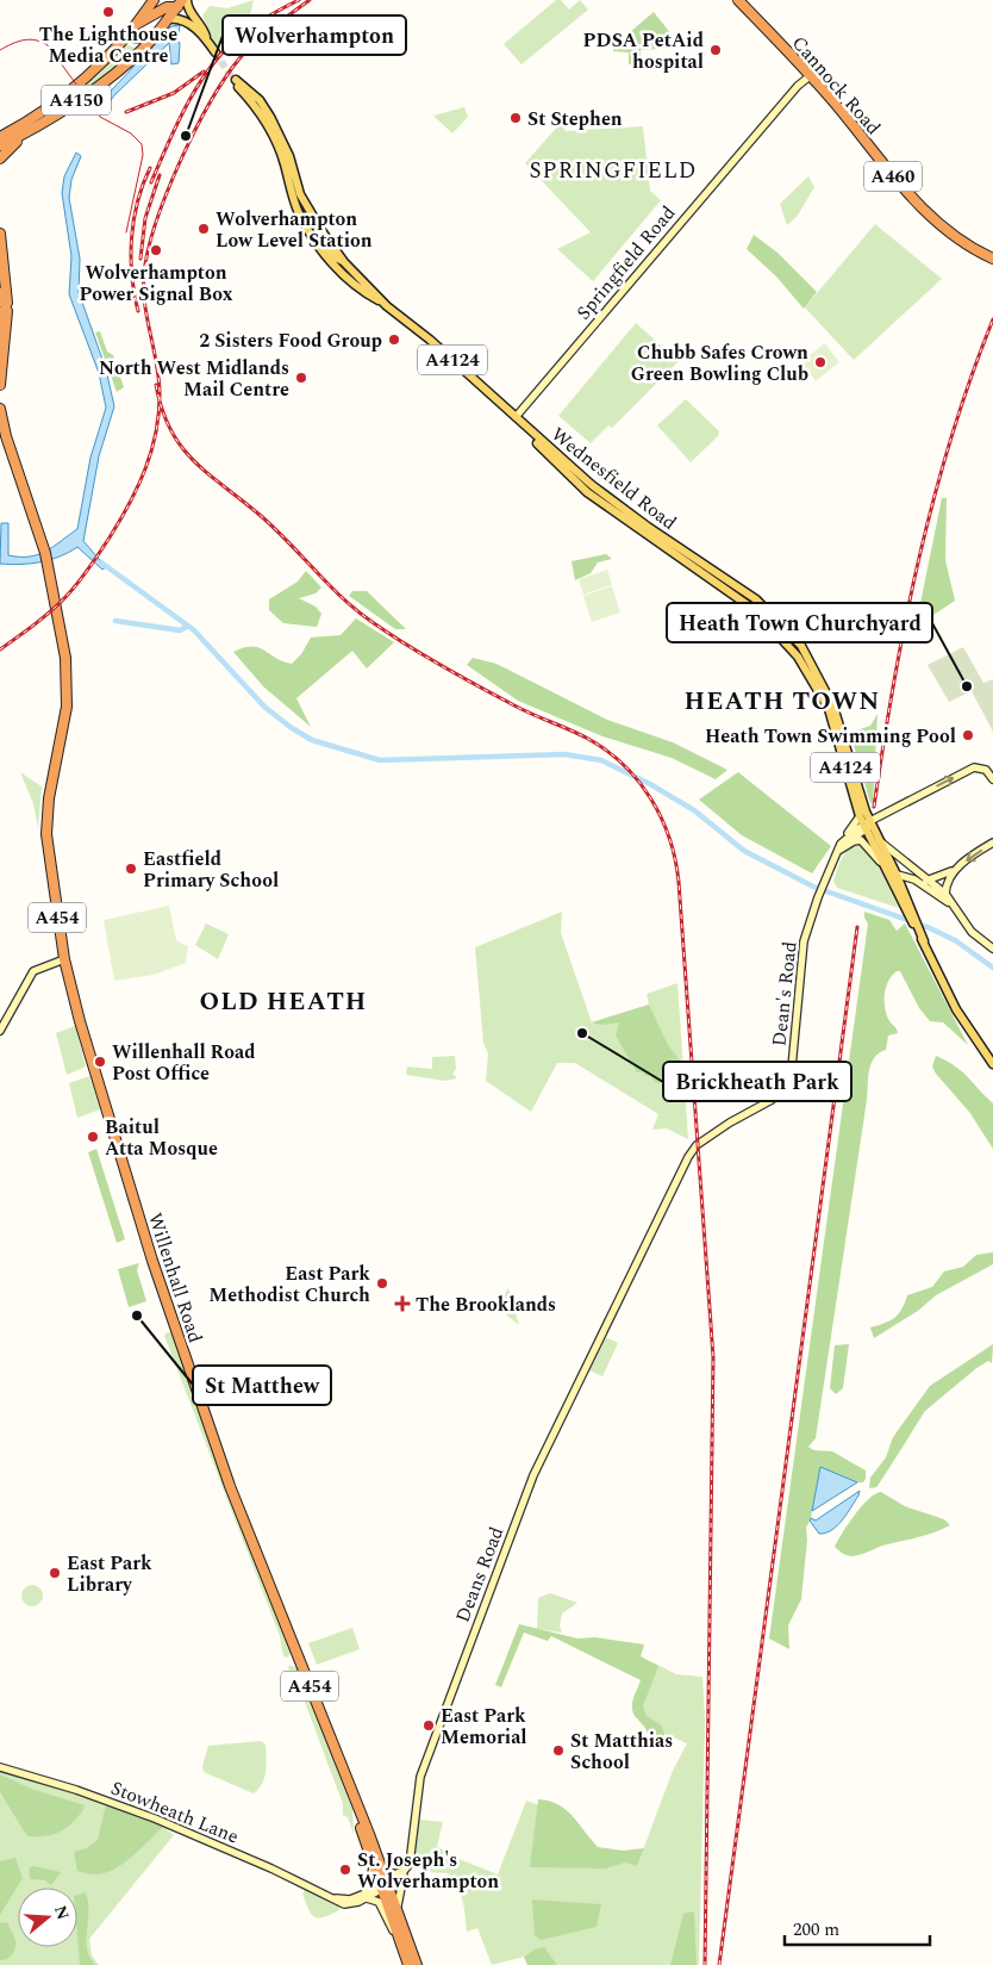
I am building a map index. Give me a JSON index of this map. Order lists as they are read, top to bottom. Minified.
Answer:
{"streets":{"highway":["Cannock Road","A4150","A460","A454","Willenhall Road"],"main road":["A4124","Wednesfield Road"],"street":["Springfield Road","Dean's Road","Deans Road","Stowheath Lane"]},"crossings":[["Cannock Road","Springfield Road"],["Springfield Road","Wednesfield Road"],["A4124","Wednesfield Road"],["Dean's Road","Deans Road"],["Willenhall Road","Deans Road"],["Willenhall Road","Stowheath Lane"]],"districts":["SPRINGFIELD","HEATH TOWN","OLD HEATH"],"places":{"other":["The Lighthouse Media Centre","PDSA PetAid hospital","St Stephen","Wolverhampton","Wolverhampton Low Level Station","Wolverhampton Power Signal Box","2 Sisters Food Group","Chubb Safes Crown Green Bowling Club","North West Midlands Mail Centre","Heath Town Churchyard","Heath Town Swimming Pool","Eastfield Primary School","Brickheath Park","Willenhall Road Post Office","Baitul Atta Mosque","East Park Methodist Church","St Matthew","East Park Library","East Park Memorial","St Matthias School","St. Joseph's Wolverhampton"],"health":["The Brooklands"]},"scale_bar":"200 m","north":"right"}
